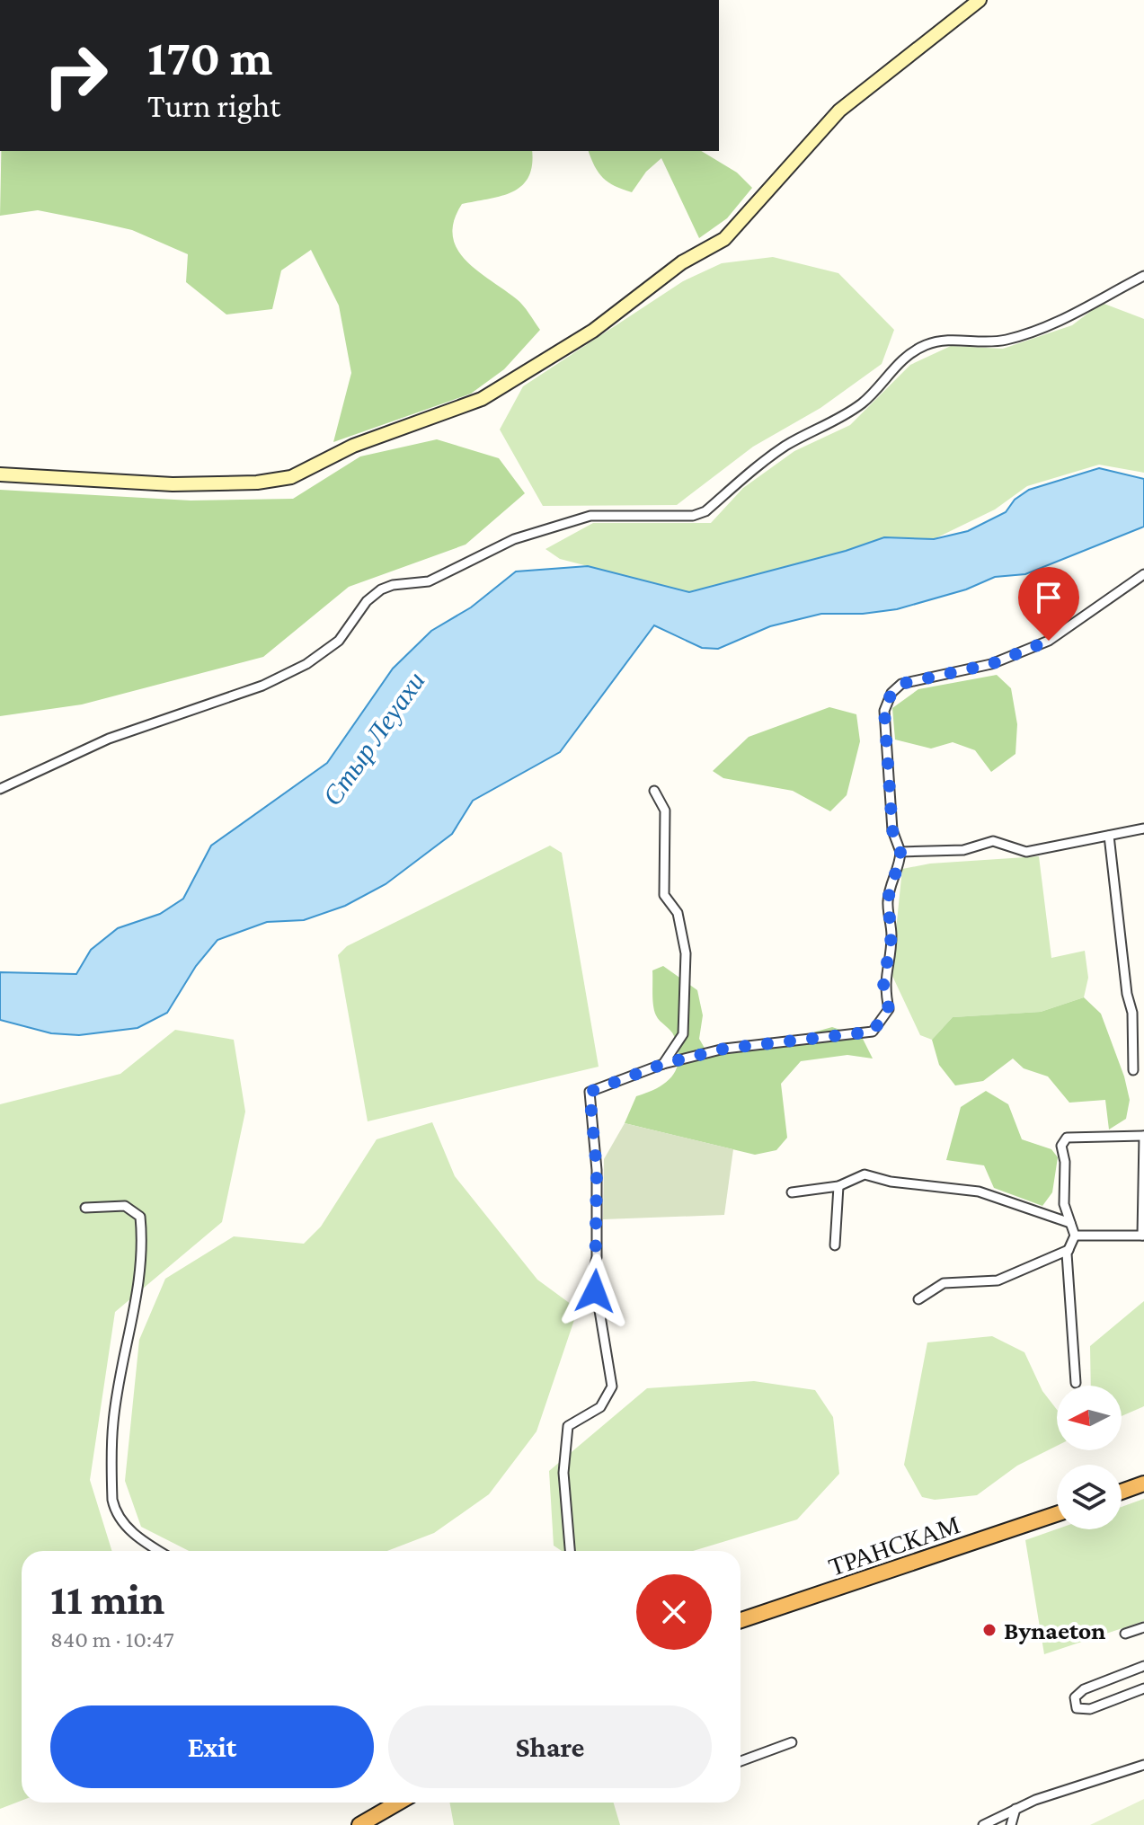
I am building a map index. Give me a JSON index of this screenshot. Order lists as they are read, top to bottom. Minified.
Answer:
{"streets":{"highway":["ТРАНСКАМ"]},"water":["Стыр Леуахи"],"places":["Bynaeton"],"north":"left","page":{"turn":["170 m","Turn right"],"heading":["11 min","840 m · 10:47"],"buttons":["Exit","Share"]}}
